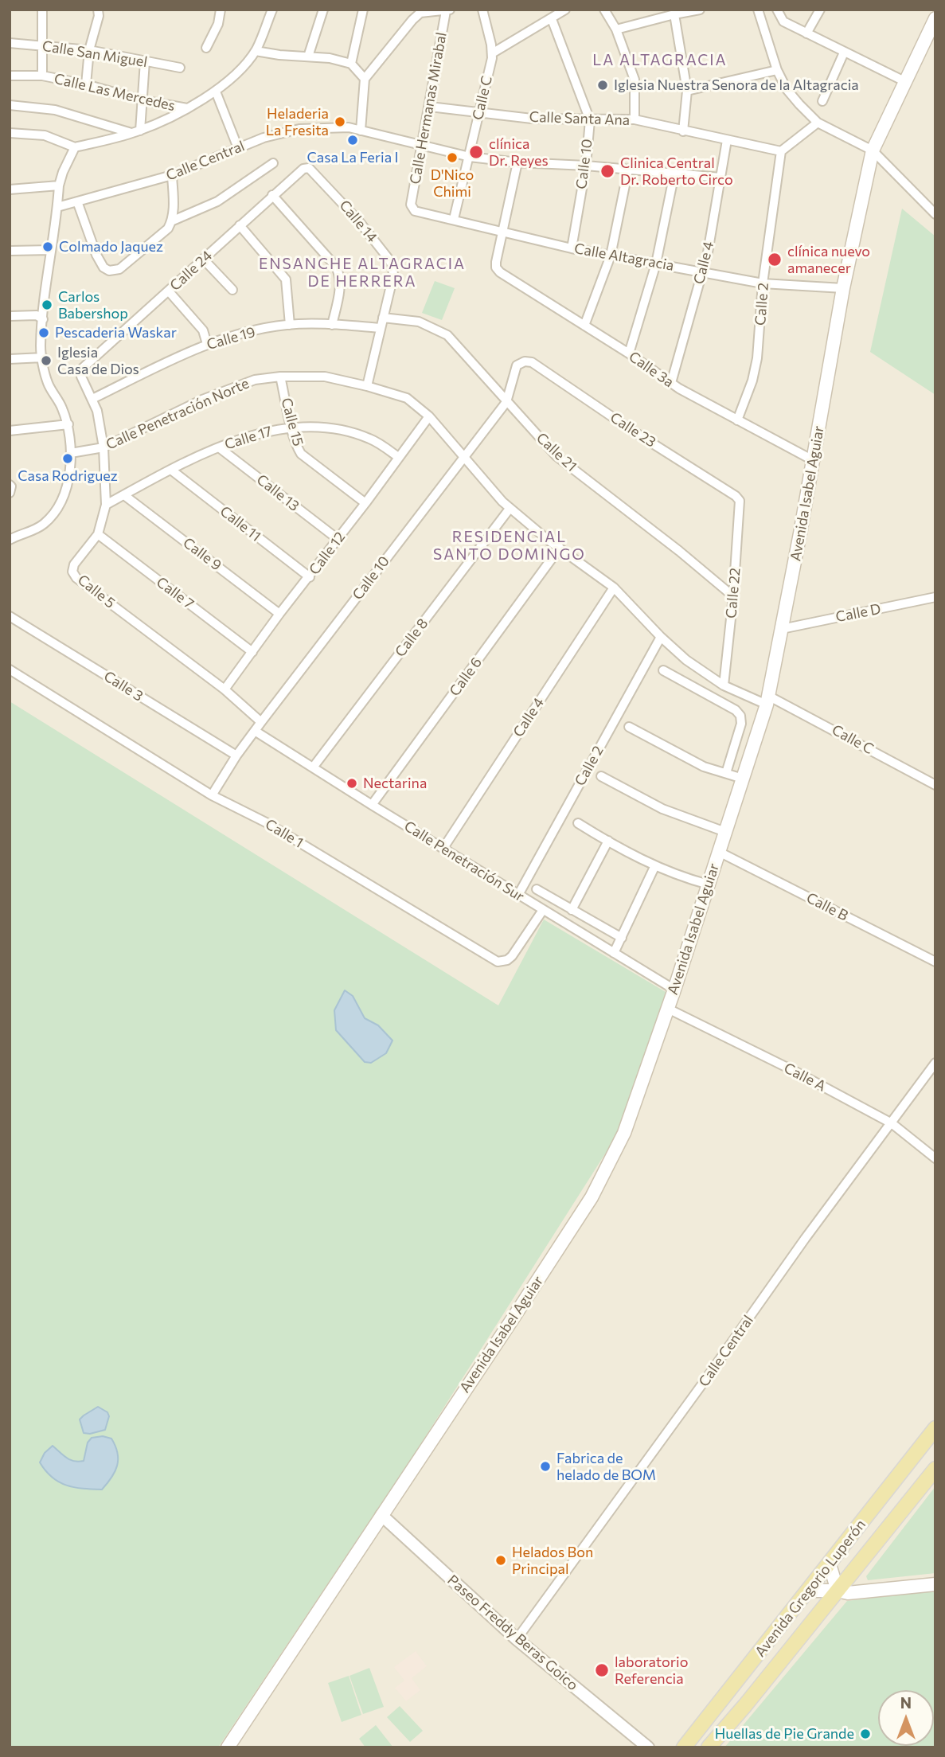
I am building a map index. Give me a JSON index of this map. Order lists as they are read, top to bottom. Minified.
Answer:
{"streets":{"main road":["Avenida Isabel Aguiar","Avenida Gregorio Luperón"],"street":["Calle San Miguel","Calle Las Mercedes","Calle C","Calle Hermanas Mirabal","Calle Santa Ana","Calle Central","Calle 10","Calle 14","Calle Altagracia","Calle 4","Calle 24","Calle 2","Calle 19","Calle 3a","Calle Penetración Norte","Calle 15","Calle 23","Calle 17","Calle 21","Calle 13","Calle 11","Calle 12","Calle 9","Calle 5","Calle 7","Calle 22","Calle D","Calle 8","Calle 6","Calle 3","Calle 1","Calle Penetración Sur","Calle B","Calle A","Paseo Freddy Beras Goico"]},"crossings":[["Calle C","Calle Santa Ana"],["Calle C","Calle Central"],["Calle C","Calle Altagracia"],["Calle C","Calle Penetración Norte"],["Calle C","Avenida Isabel Aguiar"],["Calle Hermanas Mirabal","Calle Santa Ana"],["Calle Hermanas Mirabal","Calle Central"],["Calle Hermanas Mirabal","Calle Altagracia"],["Calle Santa Ana","Calle 10"],["Calle Santa Ana","Calle 4"],["Calle Santa Ana","Calle 2"],["Calle Central","Calle 10"],["Calle Central","Calle 4"],["Calle Central","Calle A"],["Calle Central","Paseo Freddy Beras Goico"],["Calle 10","Calle Altagracia"],["Calle 10","Calle Penetración Norte"],["Calle 10","Calle 23"],["Calle 10","Calle 21"],["Calle 10","Calle 5"],["Calle 10","Calle 3"],["Calle 10","Calle 1"],["Calle 10","Calle Penetración Sur"],["Calle 14","Calle 24"],["Calle 14","Calle 19"],["Calle 14","Calle Penetración Norte"],["Calle 14","Calle 21"],["Calle Altagracia","Calle 4"],["Calle Altagracia","Calle 2"],["Calle Altagracia","Calle 3a"],["Calle Altagracia","Avenida Isabel Aguiar"],["Calle 4","Calle 3a"],["Calle 4","Calle Penetración Norte"],["Calle 4","Calle Penetración Sur"],["Calle 24","Calle 5"],["Calle 2","Calle 3a"],["Calle 2","Calle Penetración Norte"],["Calle 2","Calle Penetración Sur"],["Calle 19","Calle 5"],["Calle 3a","Avenida Isabel Aguiar"],["Calle Penetración Norte","Calle 15"],["Calle Penetración Norte","Avenida Isabel Aguiar"],["Calle Penetración Norte","Calle 12"],["Calle Penetración Norte","Calle 5"],["Calle Penetración Norte","Calle 22"],["Calle Penetración Norte","Calle 8"],["Calle Penetración Norte","Calle 6"],["Calle 15","Calle 17"],["Calle 15","Calle 12"],["Calle 23","Calle 22"],["Calle 17","Calle 13"],["Calle 17","Calle 11"],["Calle 17","Calle 12"],["Calle 17","Calle 9"],["Calle 17","Calle 5"],["Calle 21","Calle 22"],["Calle 13","Calle 12"],["Avenida Isabel Aguiar","Calle D"],["Avenida Isabel Aguiar","Calle Penetración Sur"],["Avenida Isabel Aguiar","Calle B"],["Avenida Isabel Aguiar","Calle A"],["Avenida Isabel Aguiar","Paseo Freddy Beras Goico"],["Calle 11","Calle 12"],["Calle 12","Calle 9"],["Calle 12","Calle 5"],["Calle 12","Calle 7"],["Calle 5","Calle 7"],["Calle 8","Calle Penetración Sur"],["Calle 6","Calle Penetración Sur"],["Calle 1","Calle Penetración Sur"]],"districts":["LA ALTAGRACIA","ENSANCHE ALTAGRACIA DE HERRERA","RESIDENCIAL SANTO DOMINGO"],"places":["Iglesia Nuestra Senora de la Altagracia","Heladeria La Fresita","Casa La Feria I","clínica Dr. Reyes","D'Nico Chimi","Clinica Central Dr. Roberto Circo","Colmado Jaquez","clínica nuevo amanecer","Carlos Babershop","Pescaderia Waskar","Iglesia Casa de Dios","Casa Rodriguez","Nectarina","Fabrica de helado de BOM","Helados Bon Principal","laboratorio Referencia","Huellas de Pie Grande"],"north":"top"}
